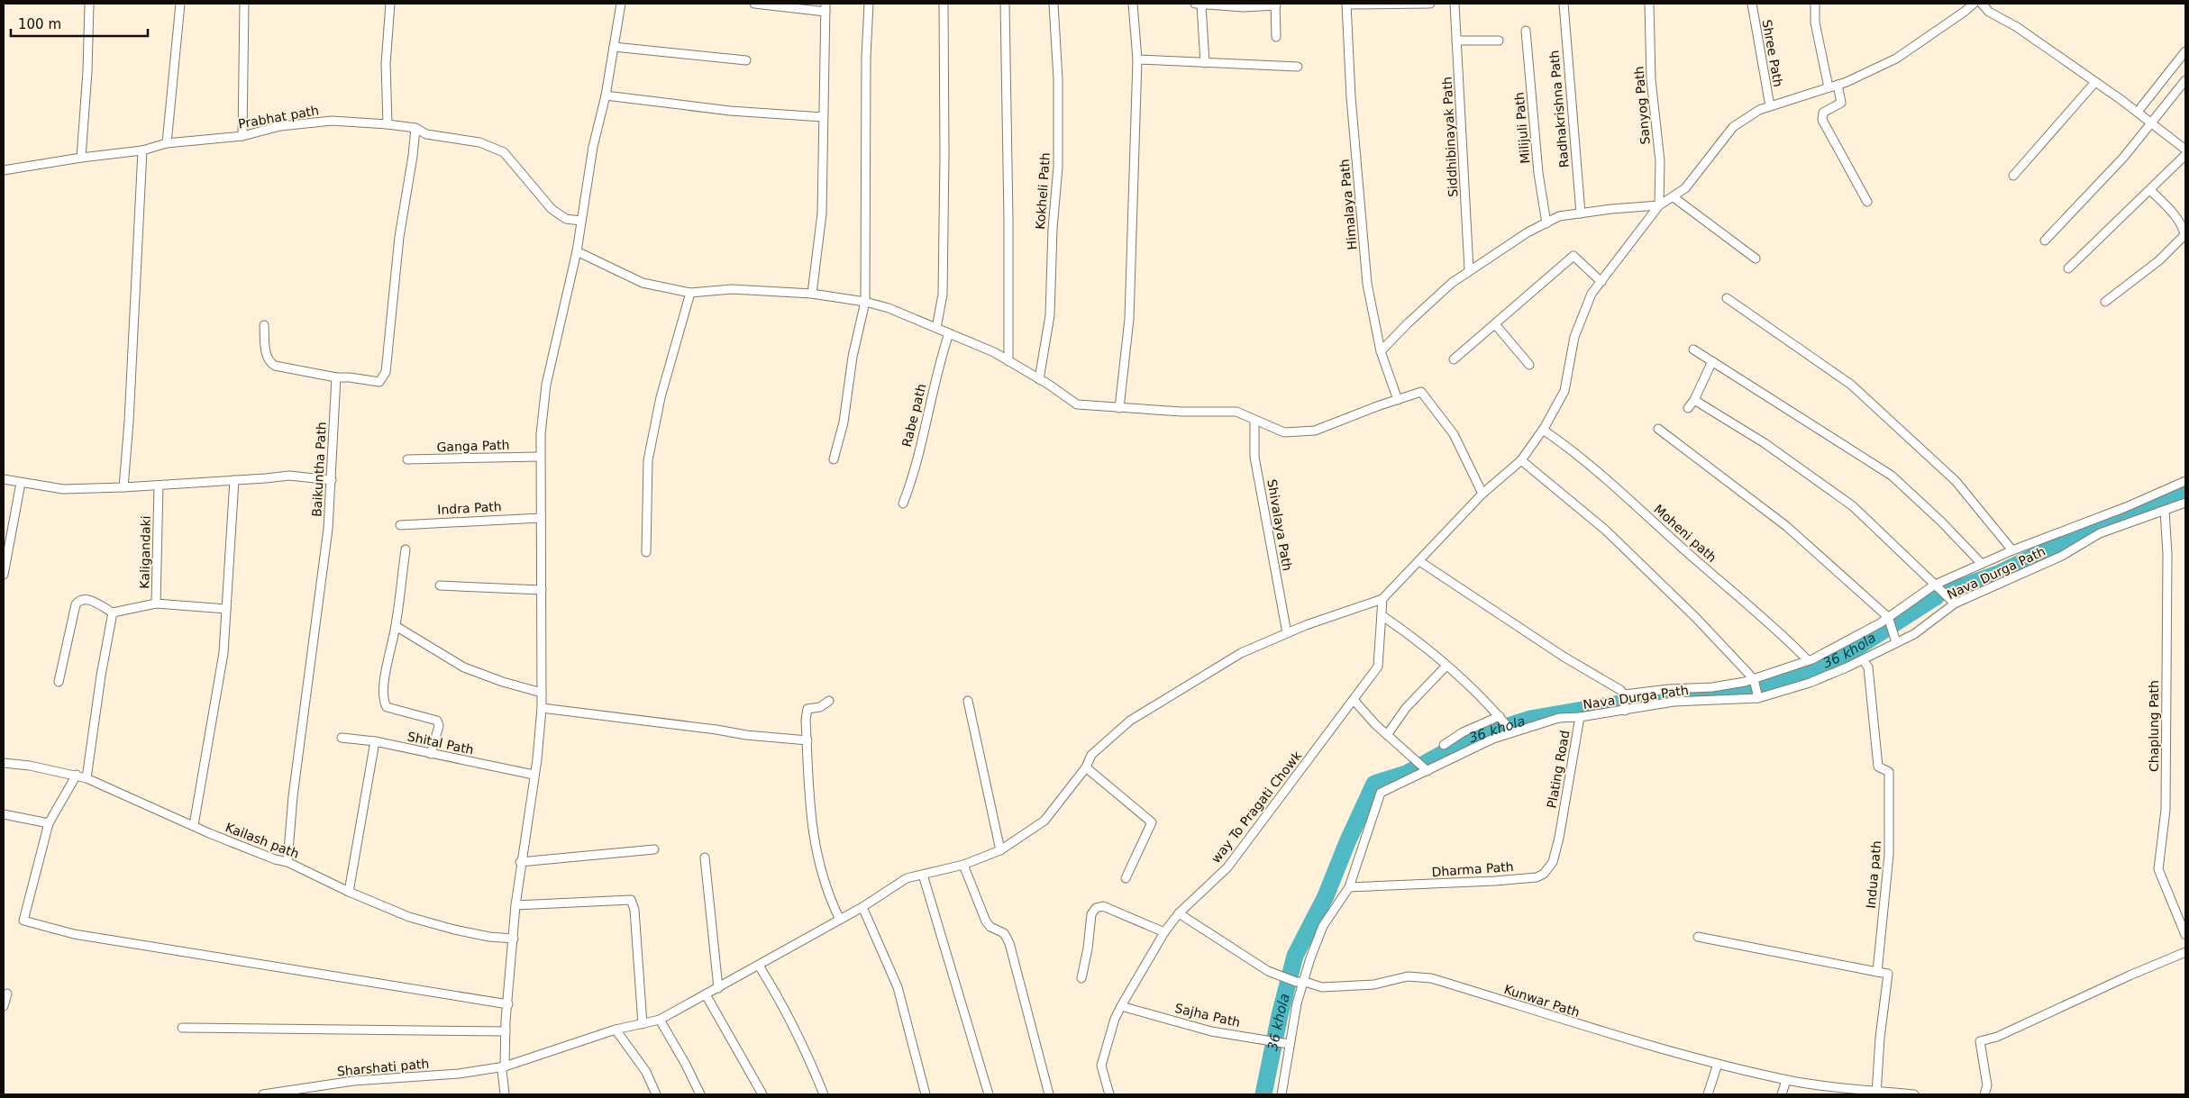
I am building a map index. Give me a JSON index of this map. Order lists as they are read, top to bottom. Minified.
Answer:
{"streets":{"street":["Shree Path","Sanyog Path","Radhakrishna Path","Prabhat path","Milijuli Path","Siddhibinayak Path","Kokheli Path","Himalaya Path","Rabe path","Ganga Path","Baikuntha Path","Indra Path","Shivalaya Path","Moheni path","Kaligandaki","Nava Durga Path","Chaplung Path","Shital Path","Plating Road","way To Pragati Chowk","Kailash path","Dharma Path","Indua path","Kunwar Path","Sajha Path","Sharshati path"]},"crossings":[["Baikuntha Path","Kailash path"],["Shivalaya Path","Sharshati path"],["Nava Durga Path","Chaplung Path"],["Nava Durga Path","Plating Road"],["Nava Durga Path","Dharma Path"],["Nava Durga Path","Indua path"],["Nava Durga Path","Kunwar Path"],["Nava Durga Path","Sajha Path"],["Plating Road","Dharma Path"],["way To Pragati Chowk","Kunwar Path"],["way To Pragati Chowk","Sajha Path"],["way To Pragati Chowk","Sharshati path"]],"water":["36 khola"],"scale_bar":"100 m"}
